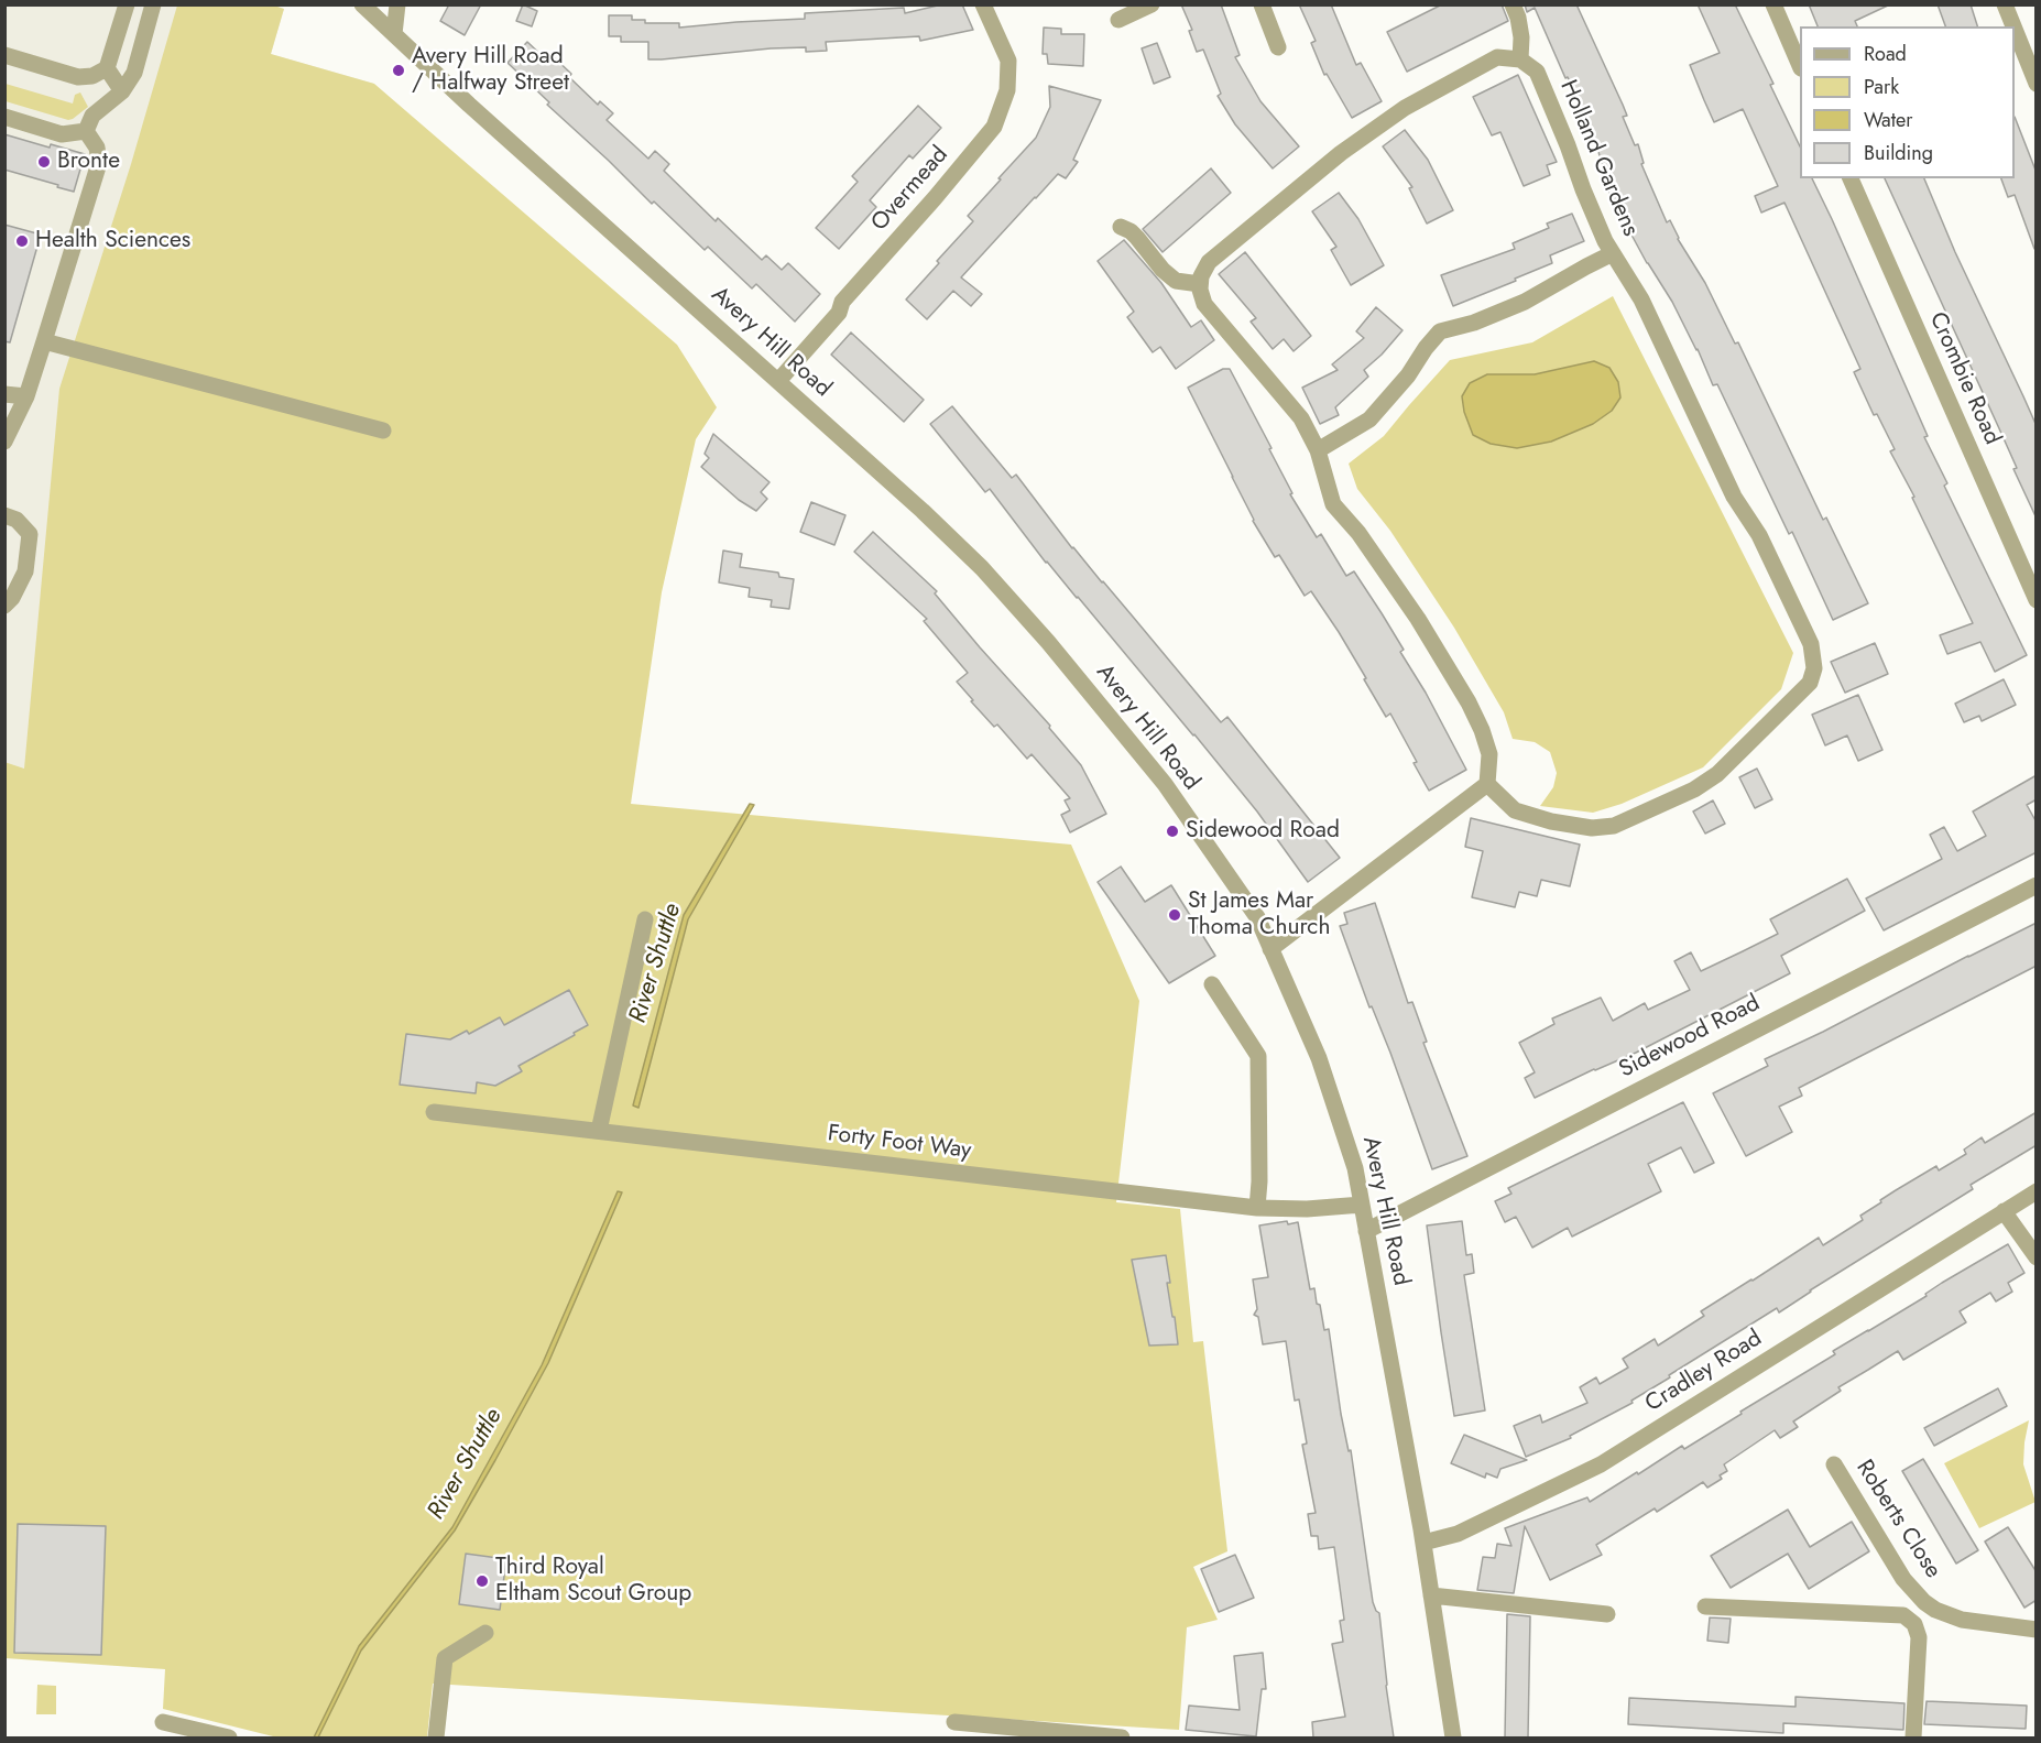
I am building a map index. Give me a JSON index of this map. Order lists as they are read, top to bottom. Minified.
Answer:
{"streets":{"street":["Holland Gardens","Overmead","Avery Hill Road","Crombie Road","Sidewood Road","Forty Foot Way","Cradley Road","Roberts Close"]},"crossings":[["Overmead","Avery Hill Road"],["Avery Hill Road","Sidewood Road"],["Avery Hill Road","Forty Foot Way"],["Avery Hill Road","Cradley Road"]],"water":["River Shuttle"],"places":["Avery Hill Road / Halfway Street","Bronte","Health Sciences","Sidewood Road","St James Mar Thoma Church","Third Royal Eltham Scout Group"],"legend":["Road","Park","Water","Building"]}
